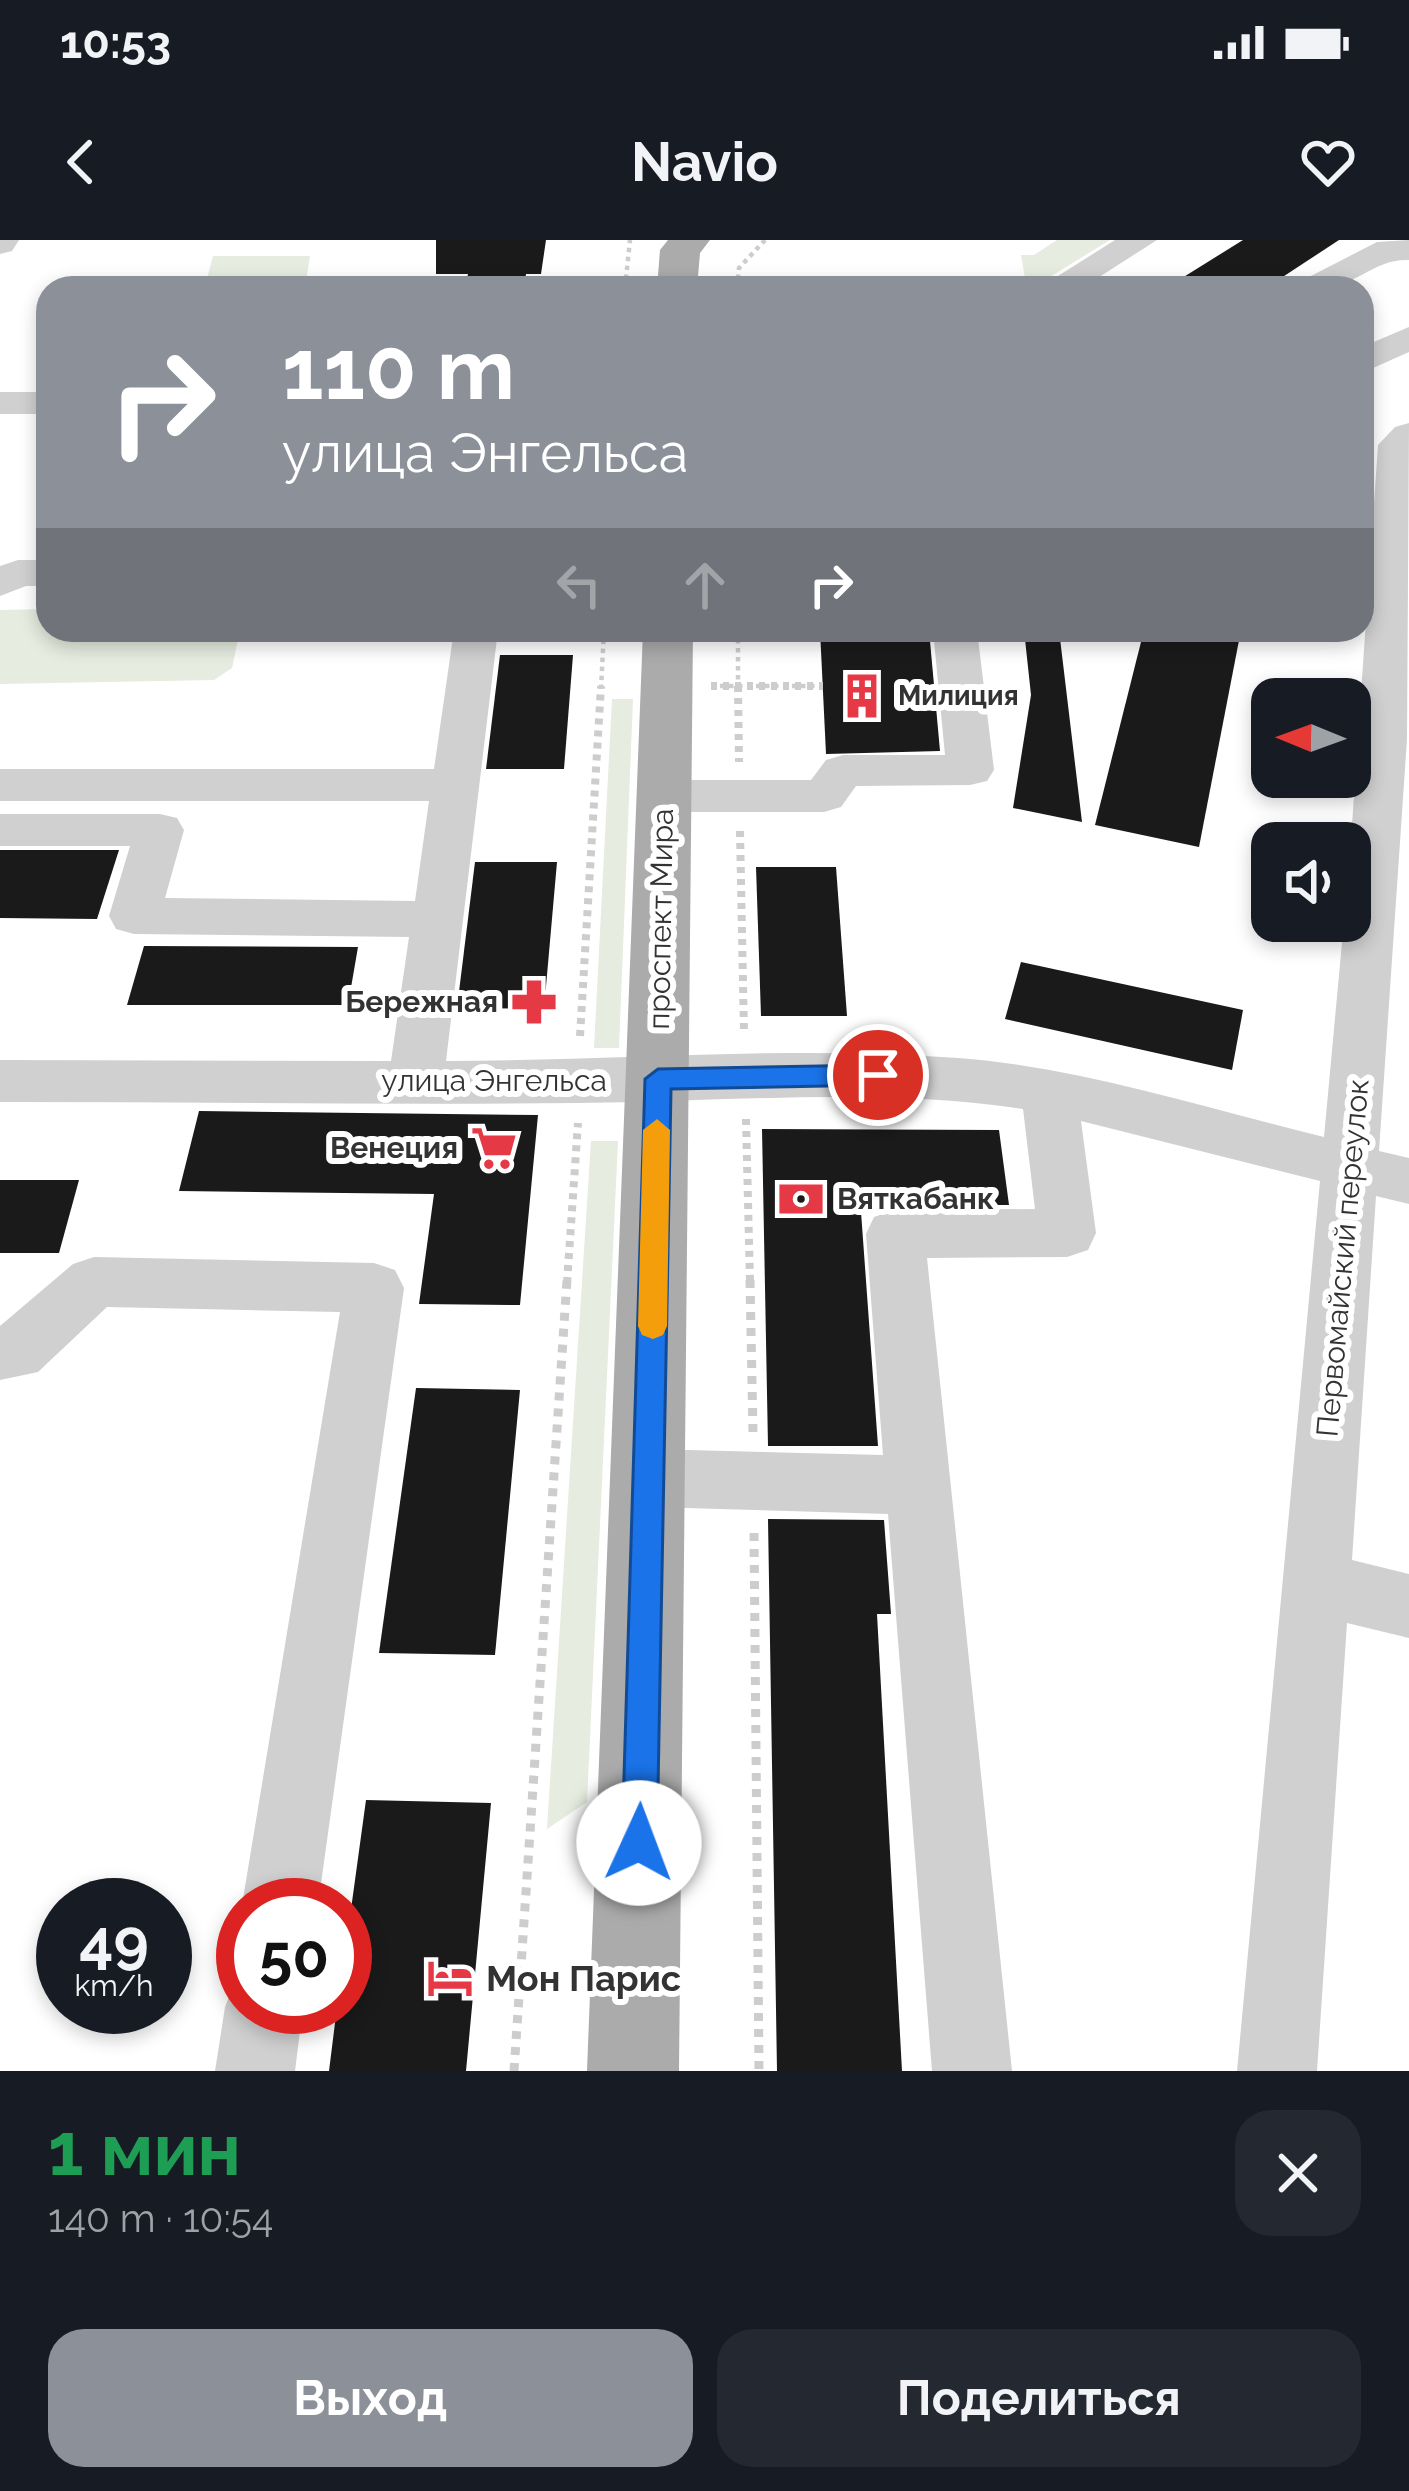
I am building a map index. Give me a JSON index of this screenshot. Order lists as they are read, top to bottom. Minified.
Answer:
{"streets":{"main road":["проспект Мира"],"street":["улица Энгельса","Первомайский переулок"]},"crossings":[["проспект Мира","улица Энгельса"],["улица Энгельса","Первомайский переулок"]],"places":{"building":["Милиция"],"pharmacy":["Бережная"],"supermarket":["Венеция"],"bank":["Вяткабанк"],"hotel":["Мон Парис"]},"north":"left","page":{"status":"10:53","header":"Navio","turn":["110 m","улица Энгельса"],"speed":"49 km/h","limit":"50","heading":["1 мин","140 m · 10:54"],"buttons":["Выход","Поделиться"]}}
